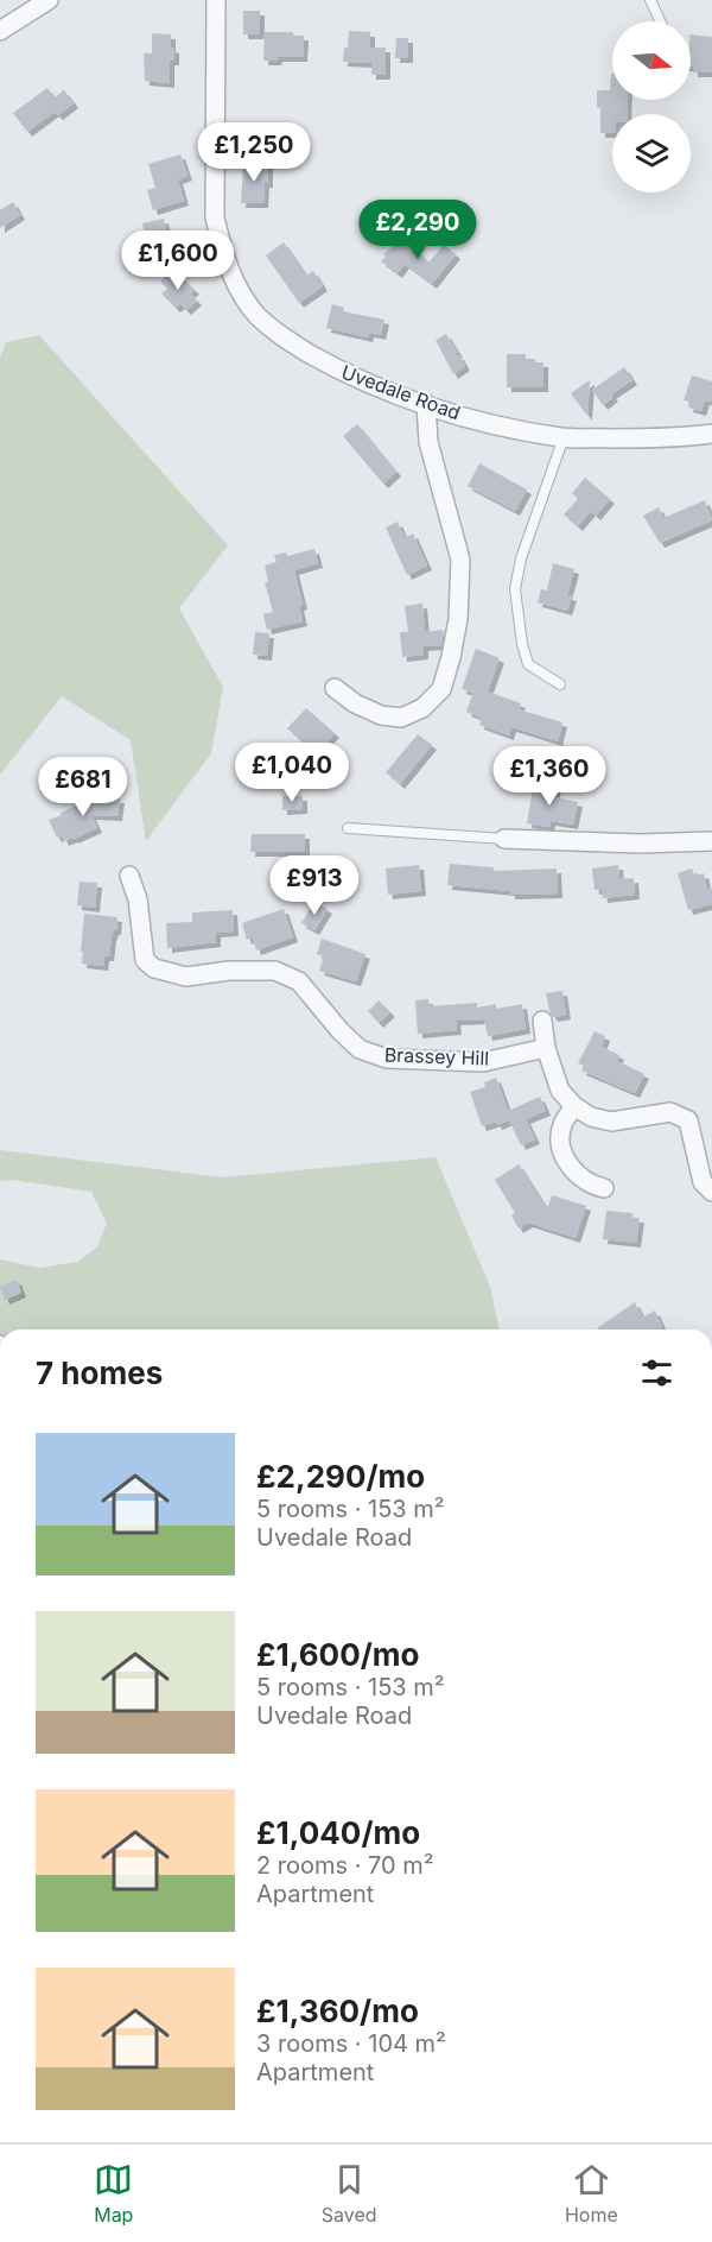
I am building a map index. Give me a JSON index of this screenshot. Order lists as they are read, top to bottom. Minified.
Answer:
{"streets":{"street":["Uvedale Road","Brassey Hill"]},"north":"right","page":{"price":["£1,250","£2,290","£1,600","£1,040","£1,360","£681","£913"],"heading":"7 homes","list":[{"name":"£2,290/mo","note":"5 rooms · 153 m² · Uvedale Road"},{"name":"£1,600/mo","note":"5 rooms · 153 m² · Uvedale Road"},{"name":"£1,040/mo","note":"2 rooms · 70 m² · Apartment"},{"name":"£1,360/mo","note":"3 rooms · 104 m² · Apartment"}],"tabs":["Map","Saved","Home"]}}
